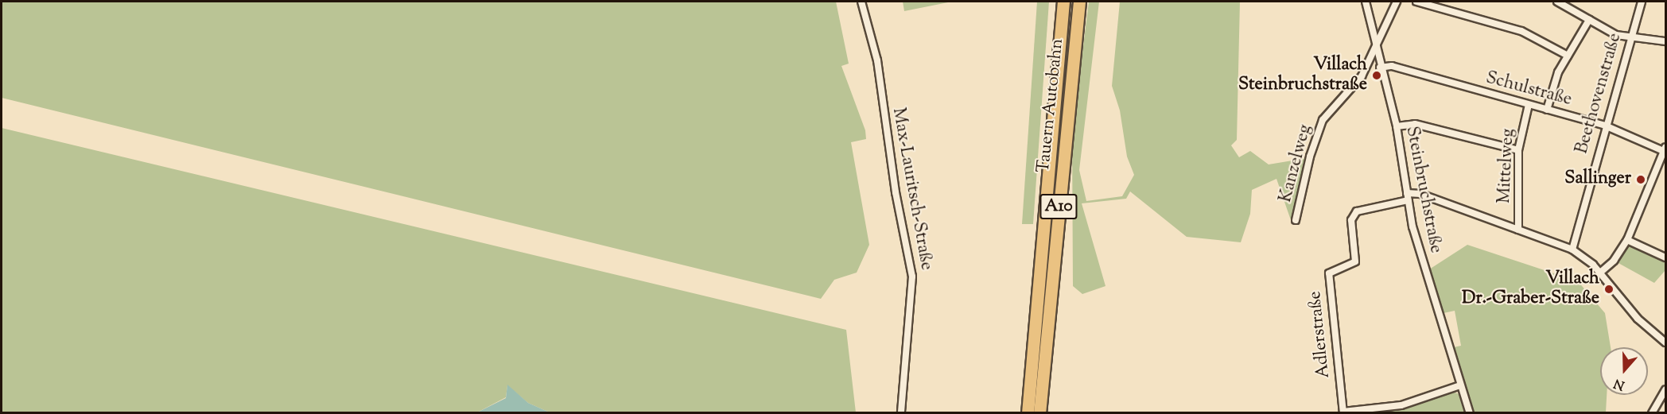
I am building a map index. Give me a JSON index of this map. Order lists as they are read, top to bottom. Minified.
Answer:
{"streets":{"highway":["Tauern Autobahn","A10"],"street":["Schulstraße","Beethovenstraße","Kanzelweg","Mittelweg","Max-Lauritsch-Straße","Steinbruchstraße","Adlerstraße"]},"crossings":[["Schulstraße","Beethovenstraße"],["Schulstraße","Mittelweg"],["Schulstraße","Steinbruchstraße"],["Kanzelweg","Steinbruchstraße"],["Steinbruchstraße","Adlerstraße"]],"places":["Villach Steinbruchstraße","Sallinger","Villach Dr.-Graber-Straße"],"north":"bottom"}
